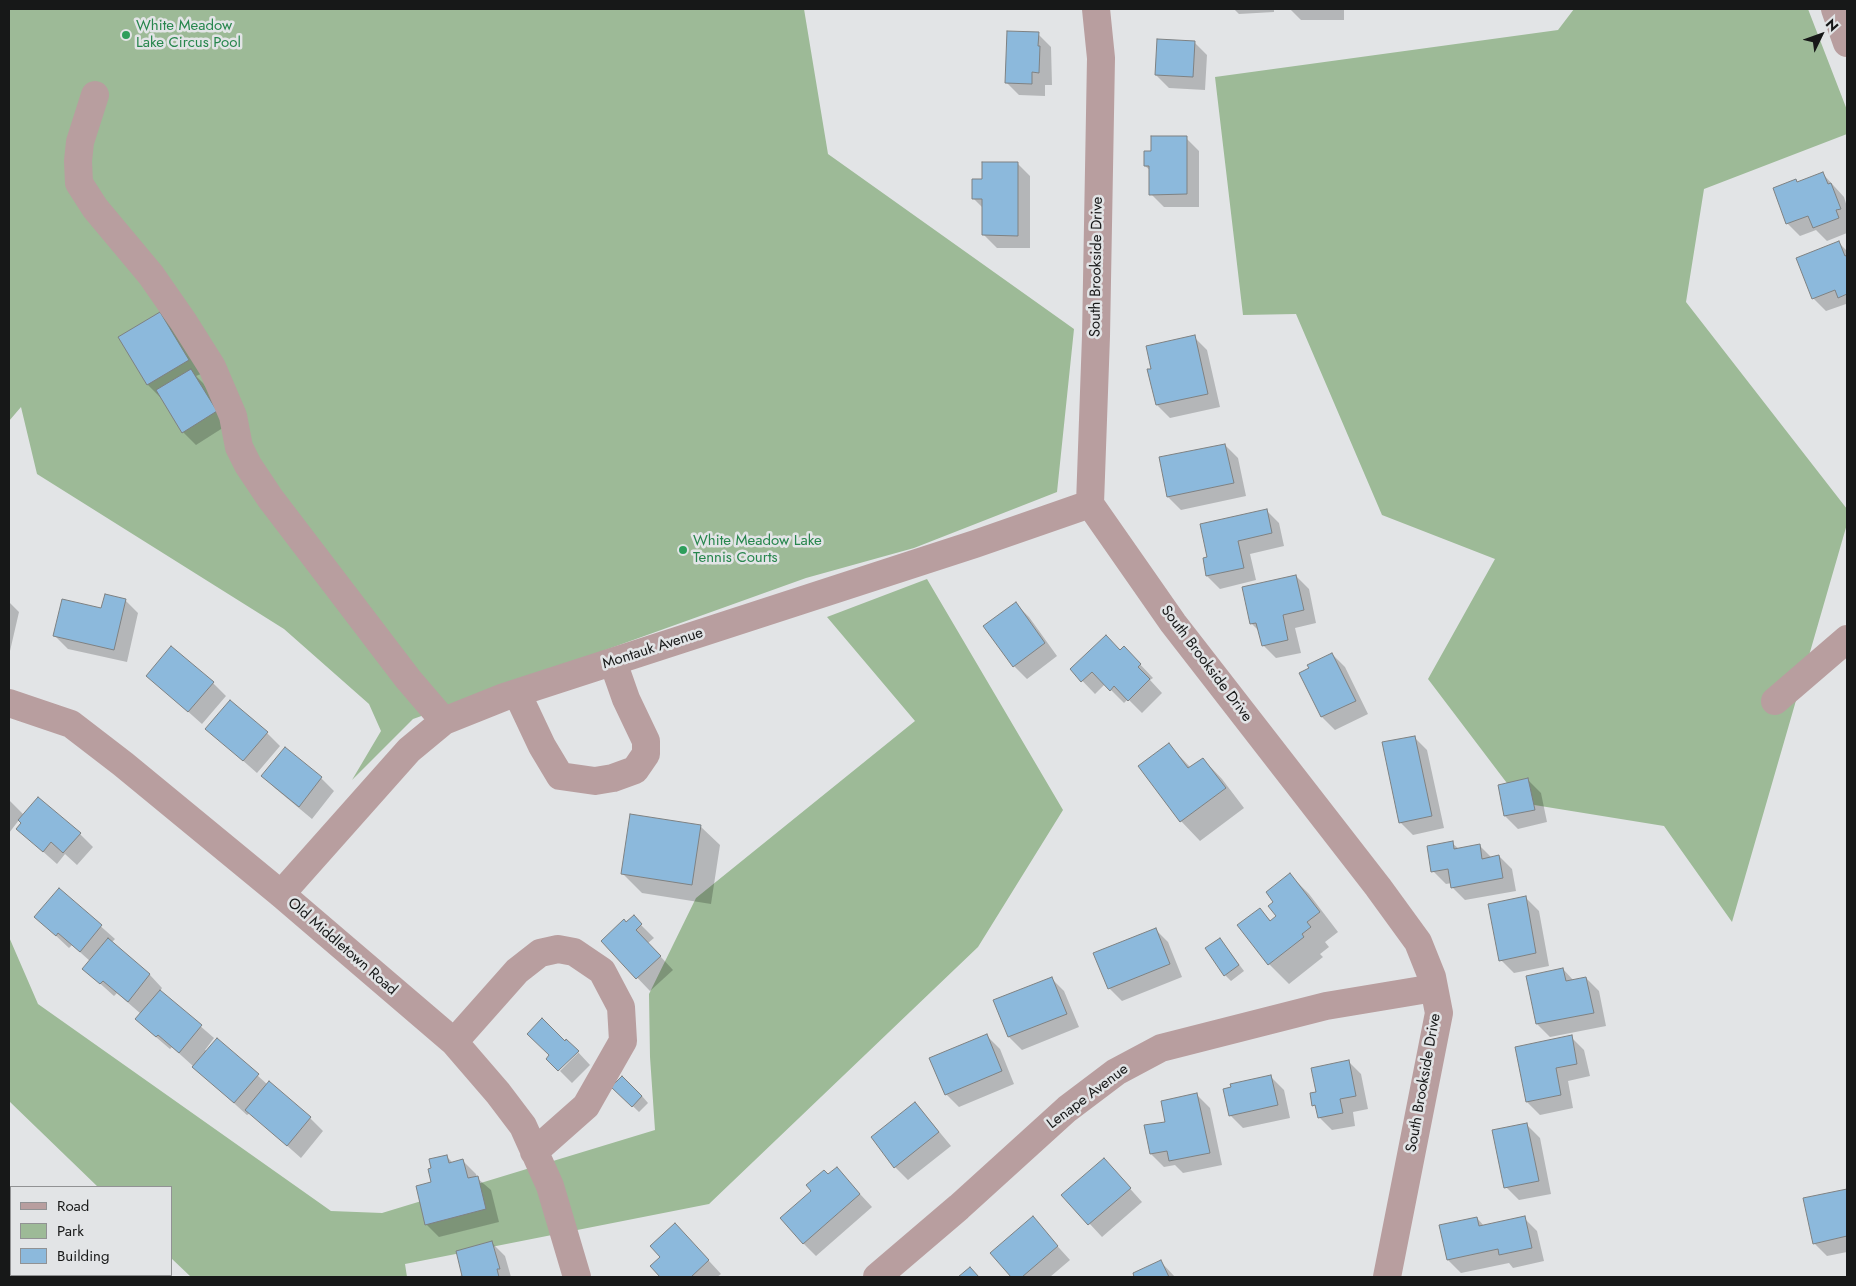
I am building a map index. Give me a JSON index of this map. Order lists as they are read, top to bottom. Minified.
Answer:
{"streets":{"street":["South Brookside Drive","Montauk Avenue","Old Middletown Road","Lenape Avenue"]},"crossings":[["South Brookside Drive","Montauk Avenue"],["South Brookside Drive","Lenape Avenue"],["Montauk Avenue","Old Middletown Road"]],"places":["White Meadow Lake Circus Pool","White Meadow Lake Tennis Courts"],"legend":["Road","Park","Building"],"north":"top right"}
